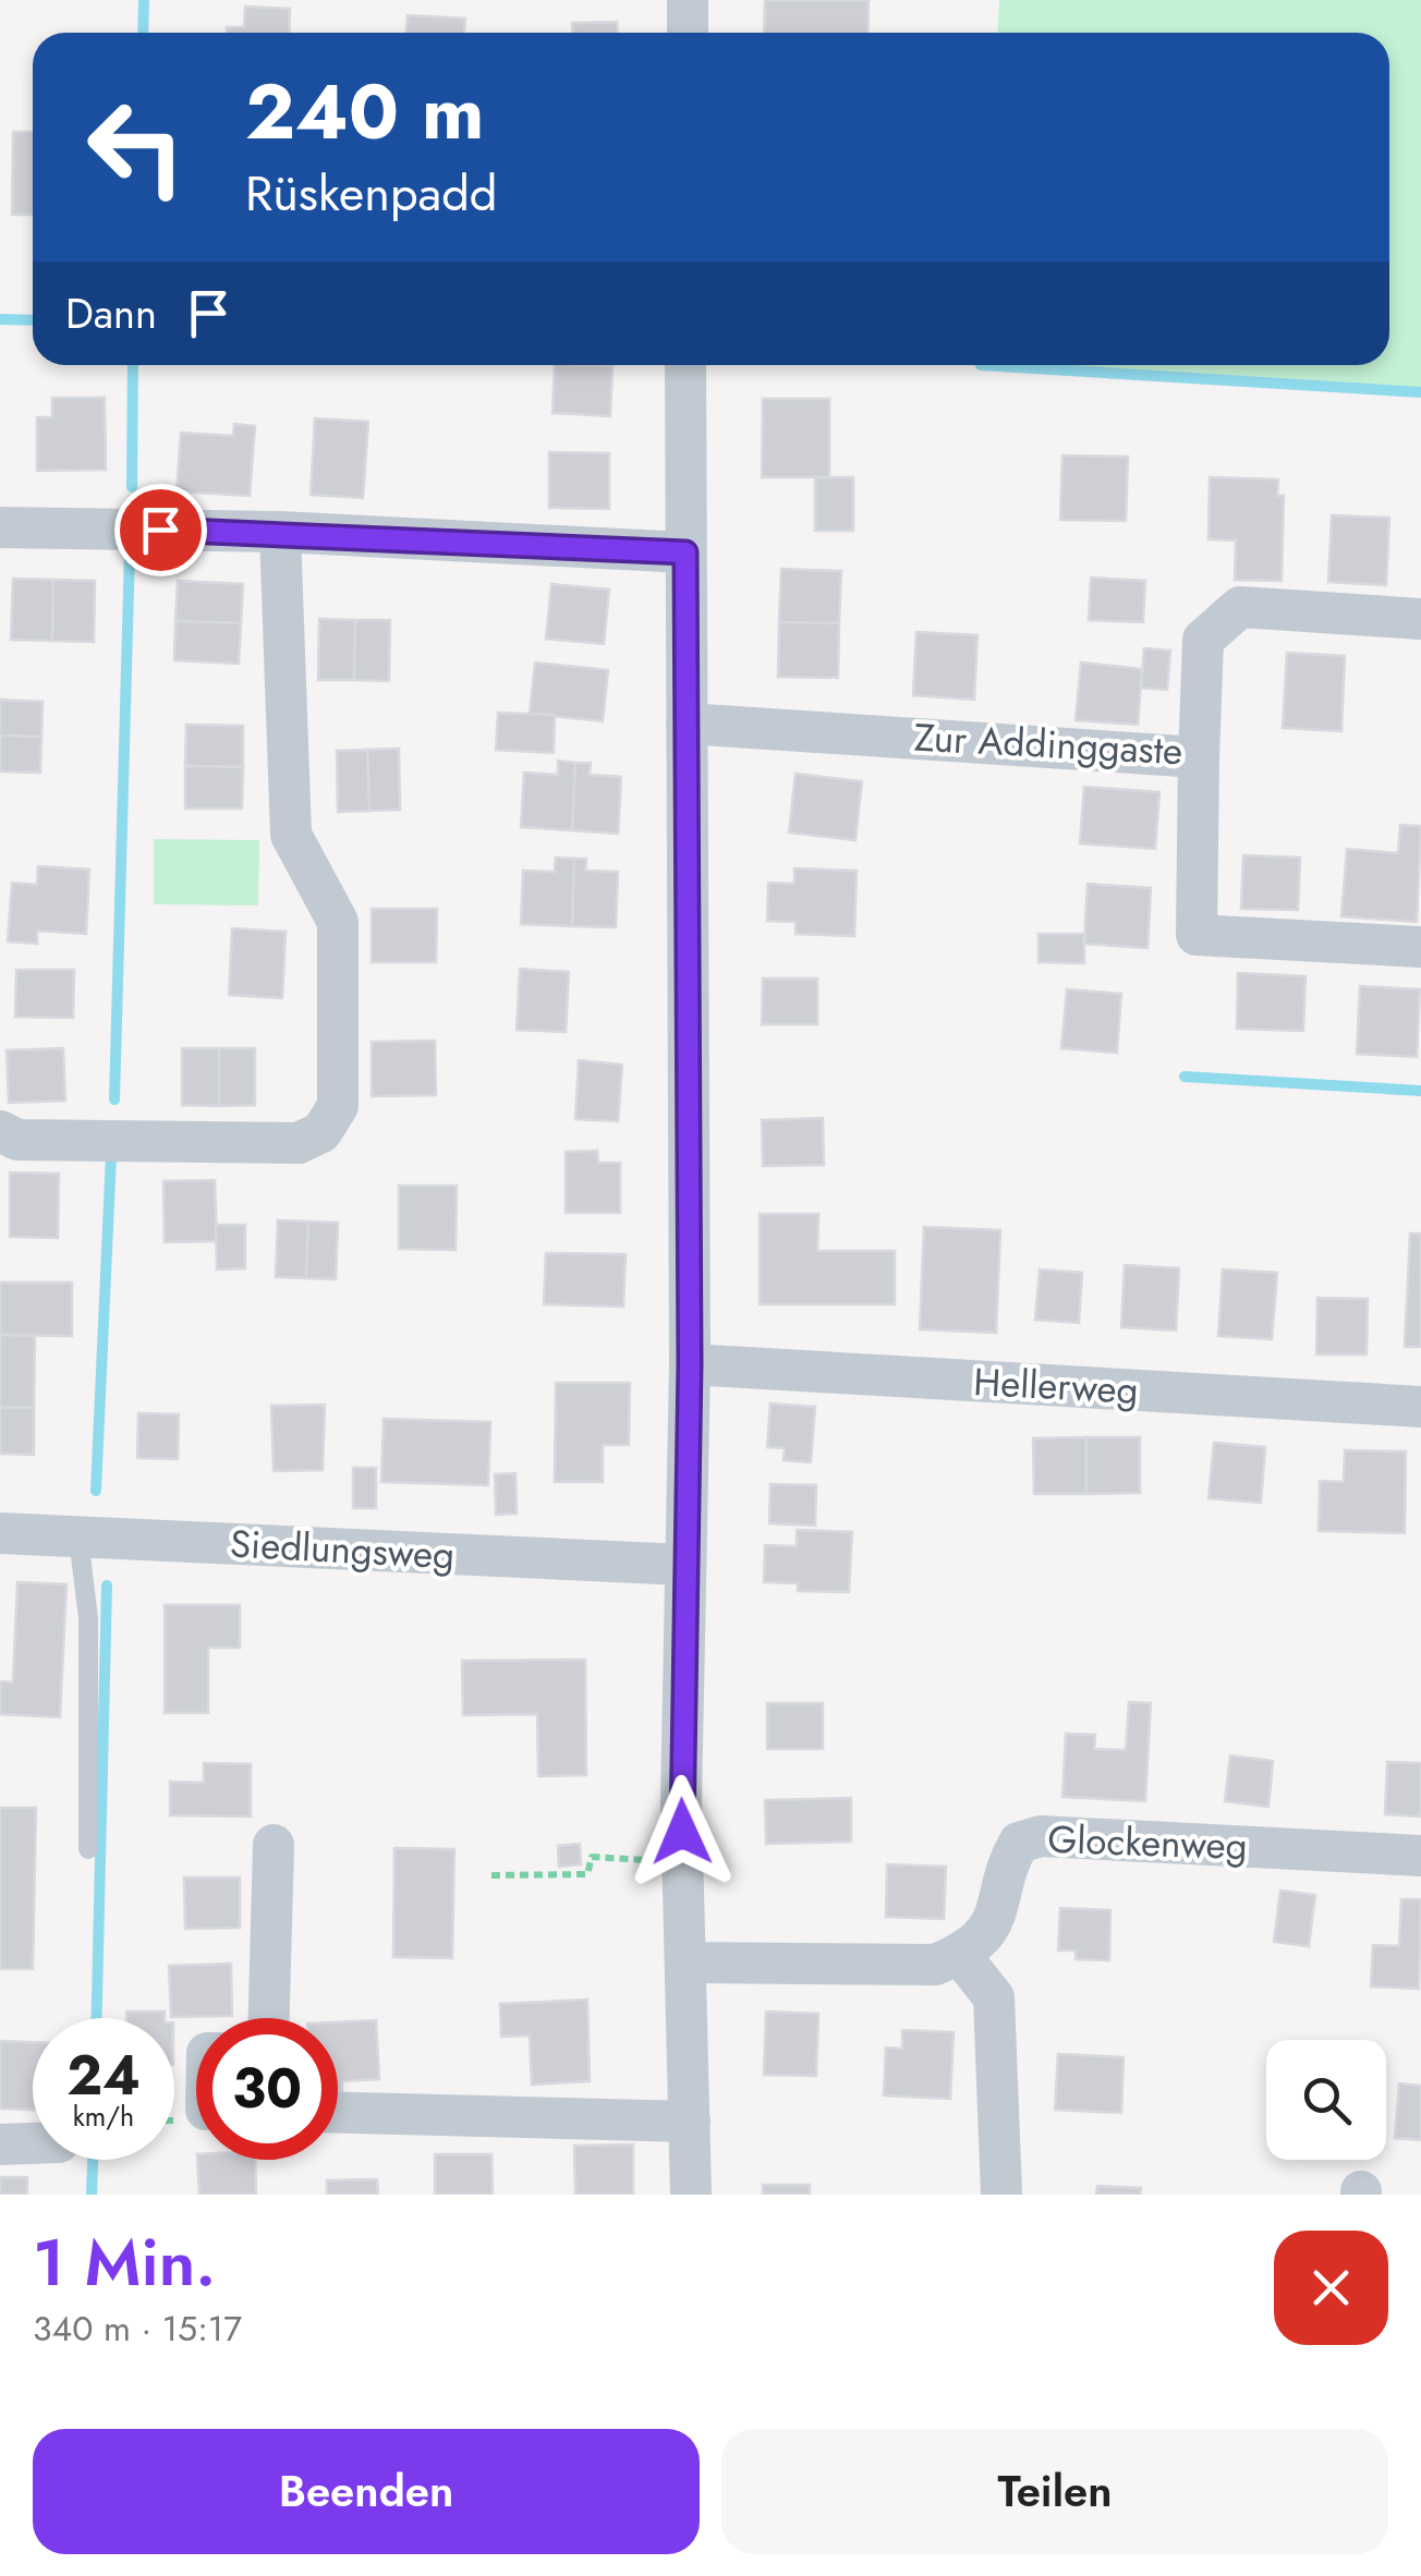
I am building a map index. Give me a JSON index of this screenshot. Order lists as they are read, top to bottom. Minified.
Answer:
{"streets":{"street":["Zur Addinggaste","Hellerweg","Siedlungsweg","Glockenweg"]},"page":{"turn":["240 m","Rüskenpadd"],"then":"Dann","speed":"24 km/h","limit":"30","heading":["1 Min.","340 m · 15:17"],"buttons":["Beenden","Teilen"]}}
